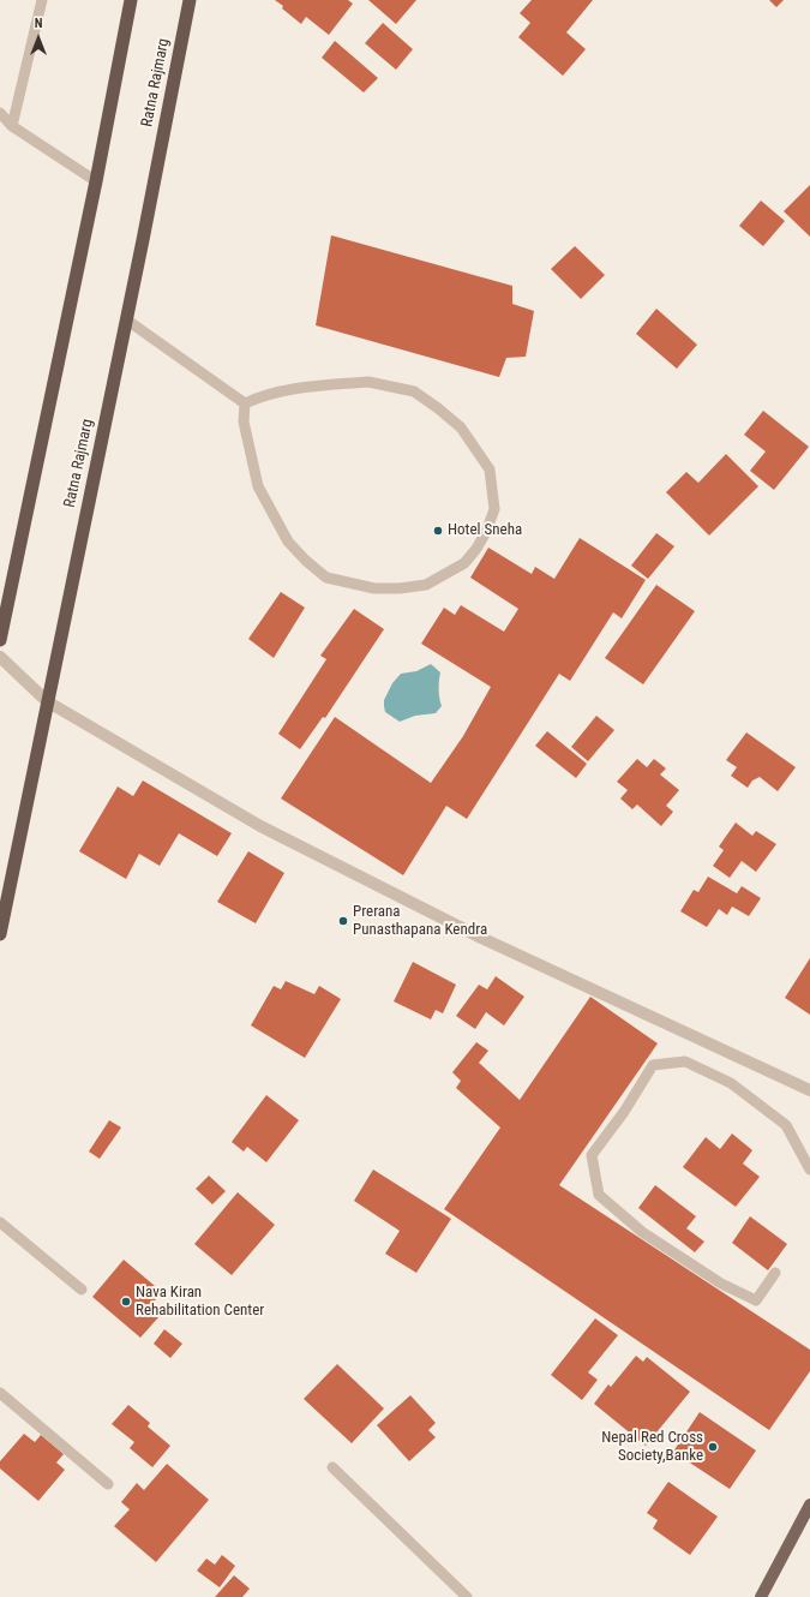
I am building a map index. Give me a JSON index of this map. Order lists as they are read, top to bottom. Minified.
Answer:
{"streets":{"highway":["Ratna Rajmarg"]},"places":["Hotel Sneha","Prerana Punasthapana Kendra","Nava Kiran Rehabilitation Center","Nepal Red Cross Society,Banke"],"north":"top"}
